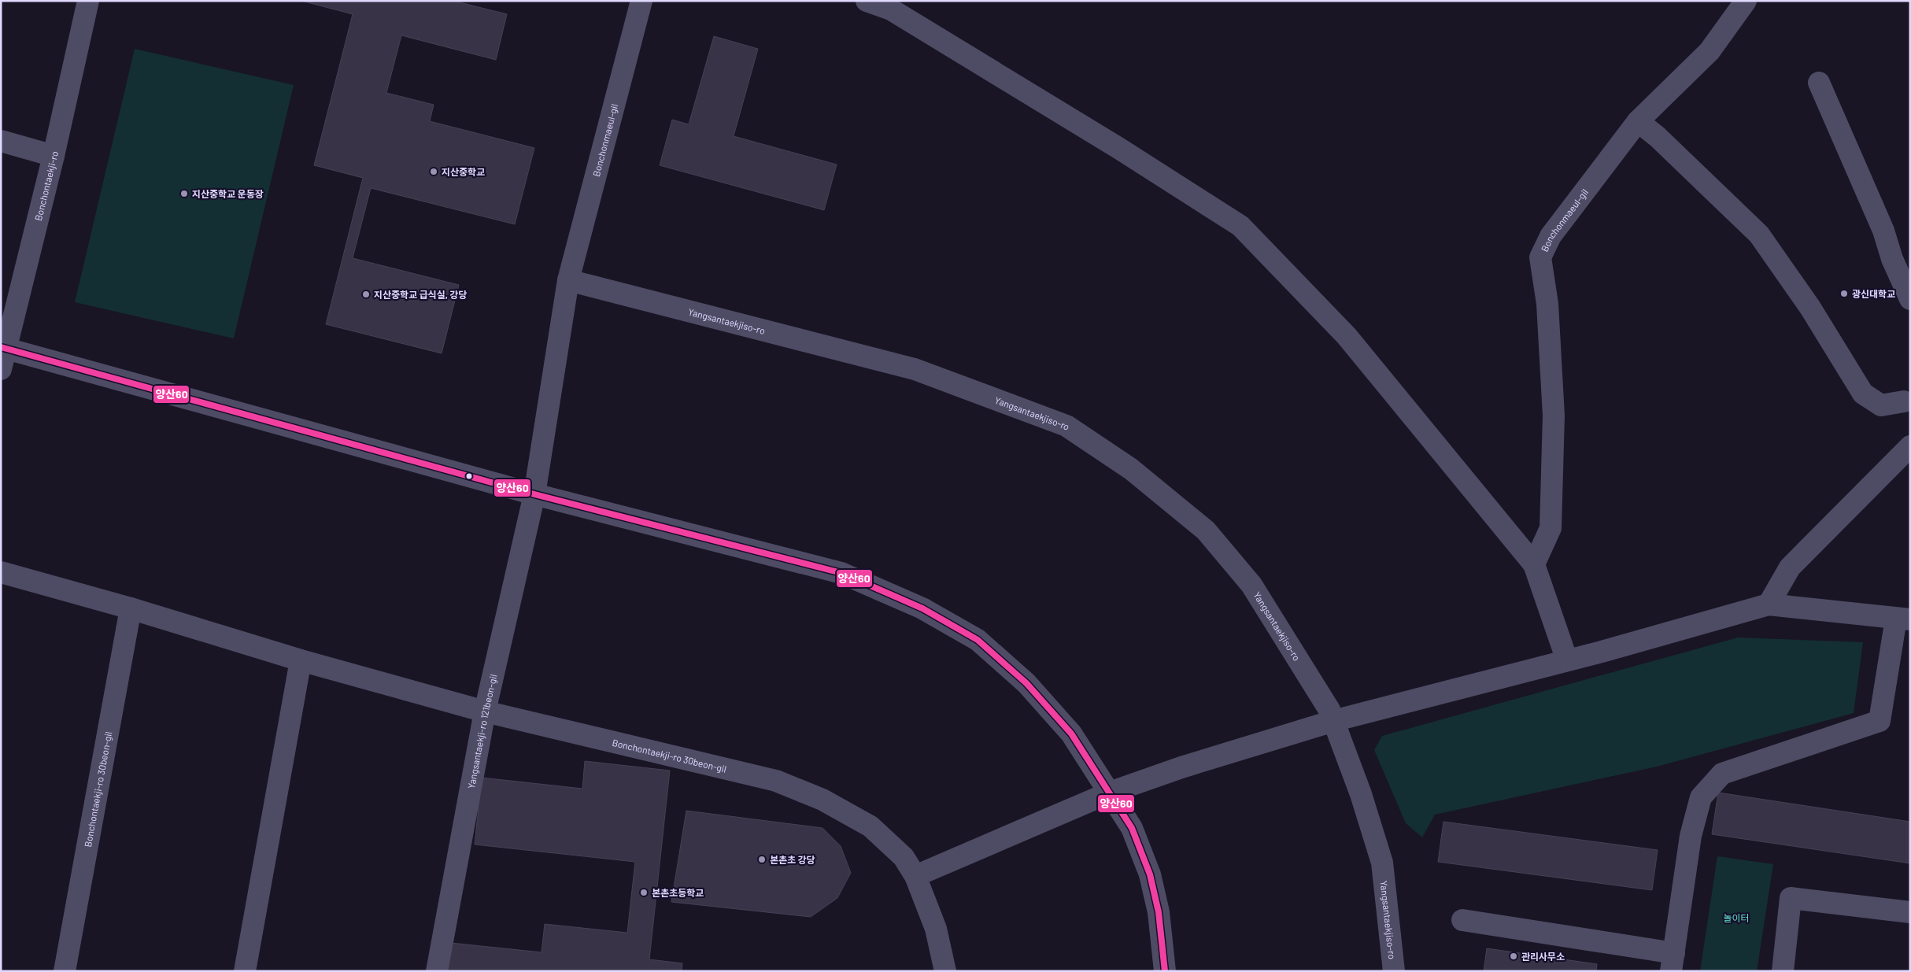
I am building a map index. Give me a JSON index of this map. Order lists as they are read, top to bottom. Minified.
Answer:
{"streets":{"street":["Bonchonmaeul-gil","Bonchontaekji-ro","Yangsantaekjiso-ro","Yangsantaekji-ro 121beon-gil","Bonchontaekji-ro 30beon-gil"]},"crossings":[["Bonchonmaeul-gil","Yangsantaekjiso-ro"],["Yangsantaekji-ro 121beon-gil","Bonchontaekji-ro 30beon-gil"]],"parks":["놀이터"],"places":["지산중학교","지산중학교 운동장","광신대학교","지산중학교 급식실, 강당","본촌초 강당","본촌초등학교","관리사무소"],"lines":["transit line 양산60"]}
